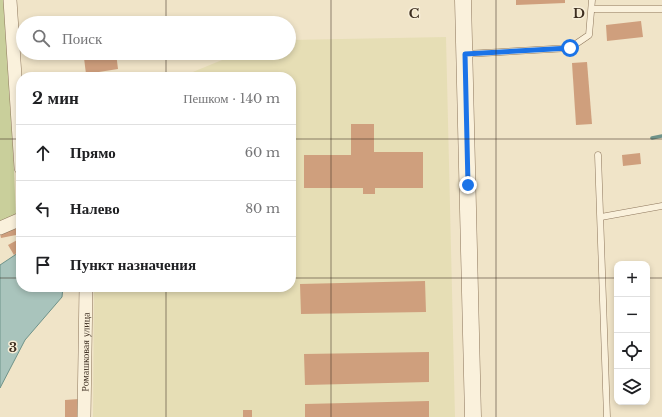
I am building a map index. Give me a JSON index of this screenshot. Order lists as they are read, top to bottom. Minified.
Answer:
{"streets":{"street":["Ромашковая улица"]},"page":{"search":"Поиск","heading":["2 мин","Пешком · 140 m"],"list":[["Прямо","60 m"],["Налево","80 m"],"Пункт назначения"],"map_buttons":["+","−"]},"grid":{"columns":["C","D"],"rows":["3"]}}
